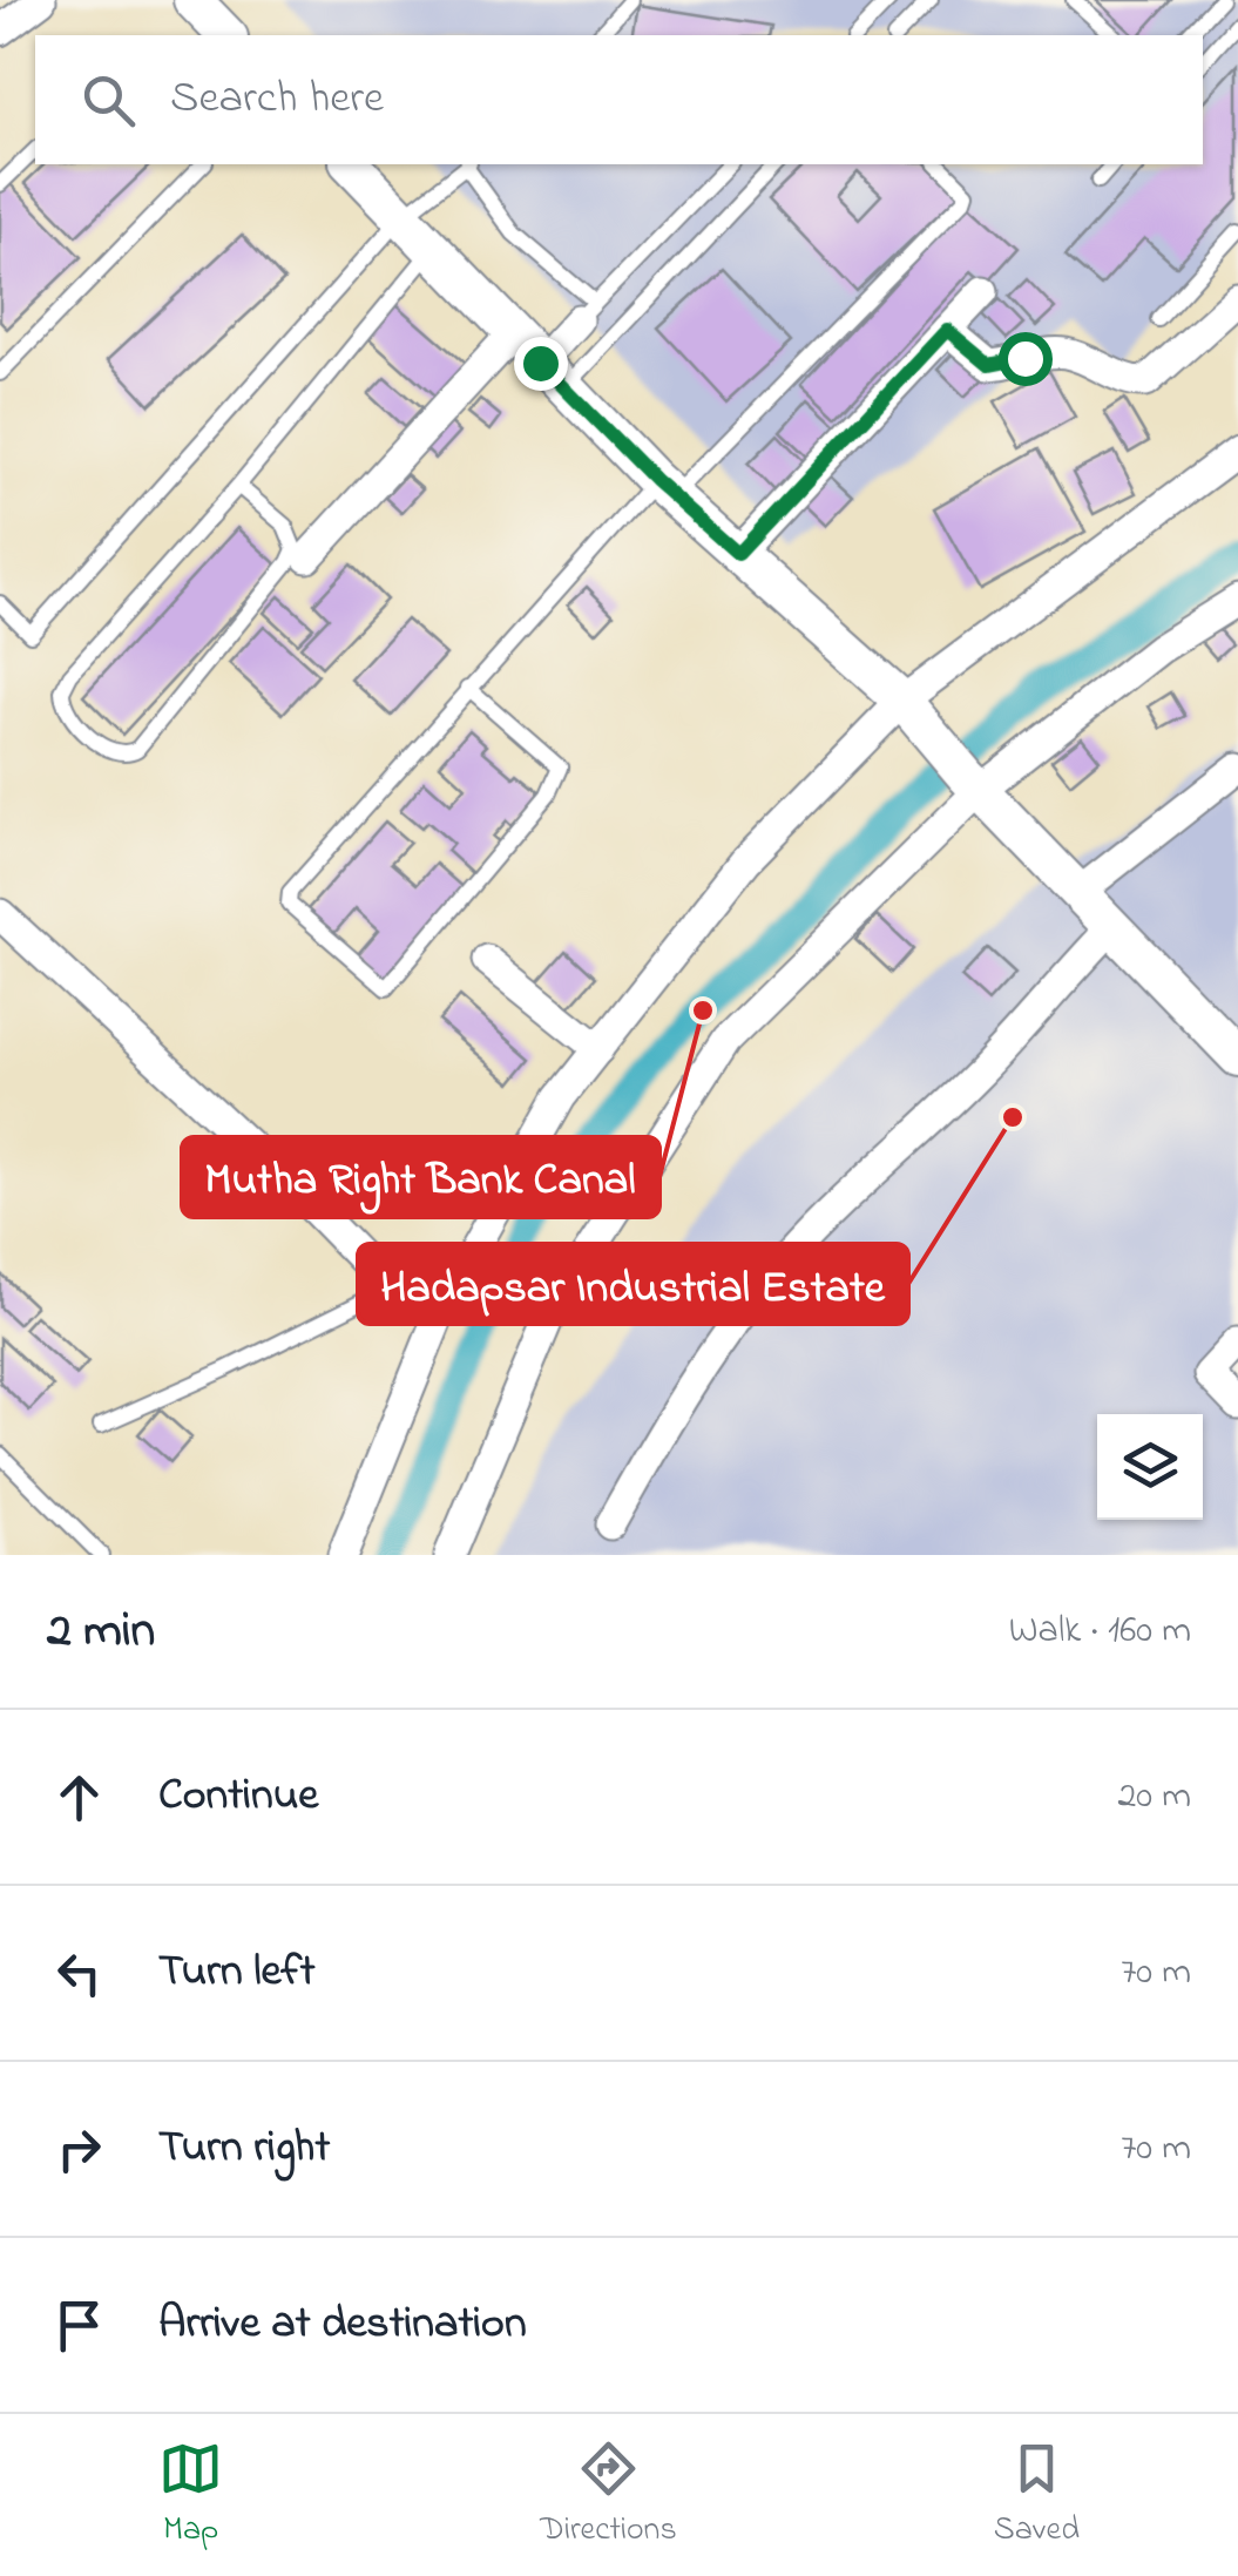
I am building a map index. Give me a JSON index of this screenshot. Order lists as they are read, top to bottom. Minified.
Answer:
{"places":["Mutha Right Bank Canal","Hadapsar Industrial Estate"],"page":{"search":"Search here","heading":["2 min","Walk · 160 m"],"list":[["Continue","20 m"],["Turn left","70 m"],["Turn right","70 m"],"Arrive at destination"],"nav":["Map","Directions","Saved"]}}
